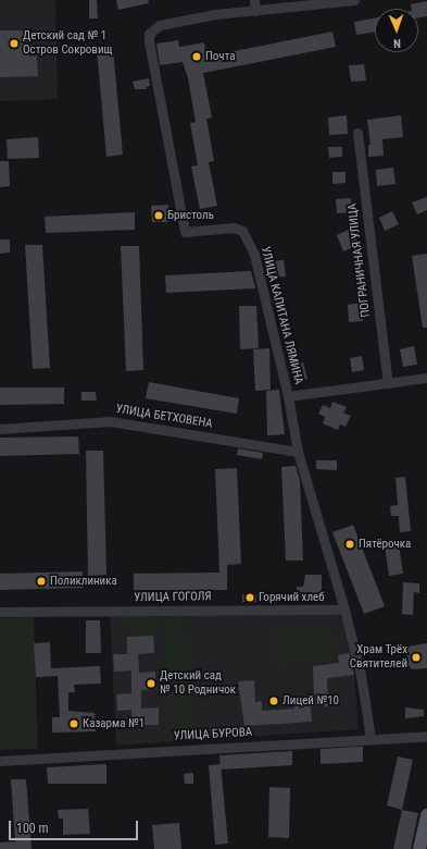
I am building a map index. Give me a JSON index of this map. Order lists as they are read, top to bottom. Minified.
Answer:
{"streets":{"street":["ПОГРАНИЧНАЯ УЛИЦА","УЛИЦА КАПИТАНА ЛЯМИНА","УЛИЦА БЕТХОВЕНА","УЛИЦА ГОГОЛЯ","УЛИЦА БУРОВА"]},"crossings":[["УЛИЦА КАПИТАНА ЛЯМИНА","УЛИЦА БЕТХОВЕНА"],["УЛИЦА КАПИТАНА ЛЯМИНА","УЛИЦА ГОГОЛЯ"],["УЛИЦА КАПИТАНА ЛЯМИНА","УЛИЦА БУРОВА"]],"places":["Детский сад № 1 Остров Сокровищ","Почта","Бристоль","Пятёрочка","Поликлиника","Горячий хлеб","Храм Трёх Святителей","Детский сад № 10 Родничок","Лицей №10","Казарма №1"],"scale_bar":"100 m","north":"bottom"}
